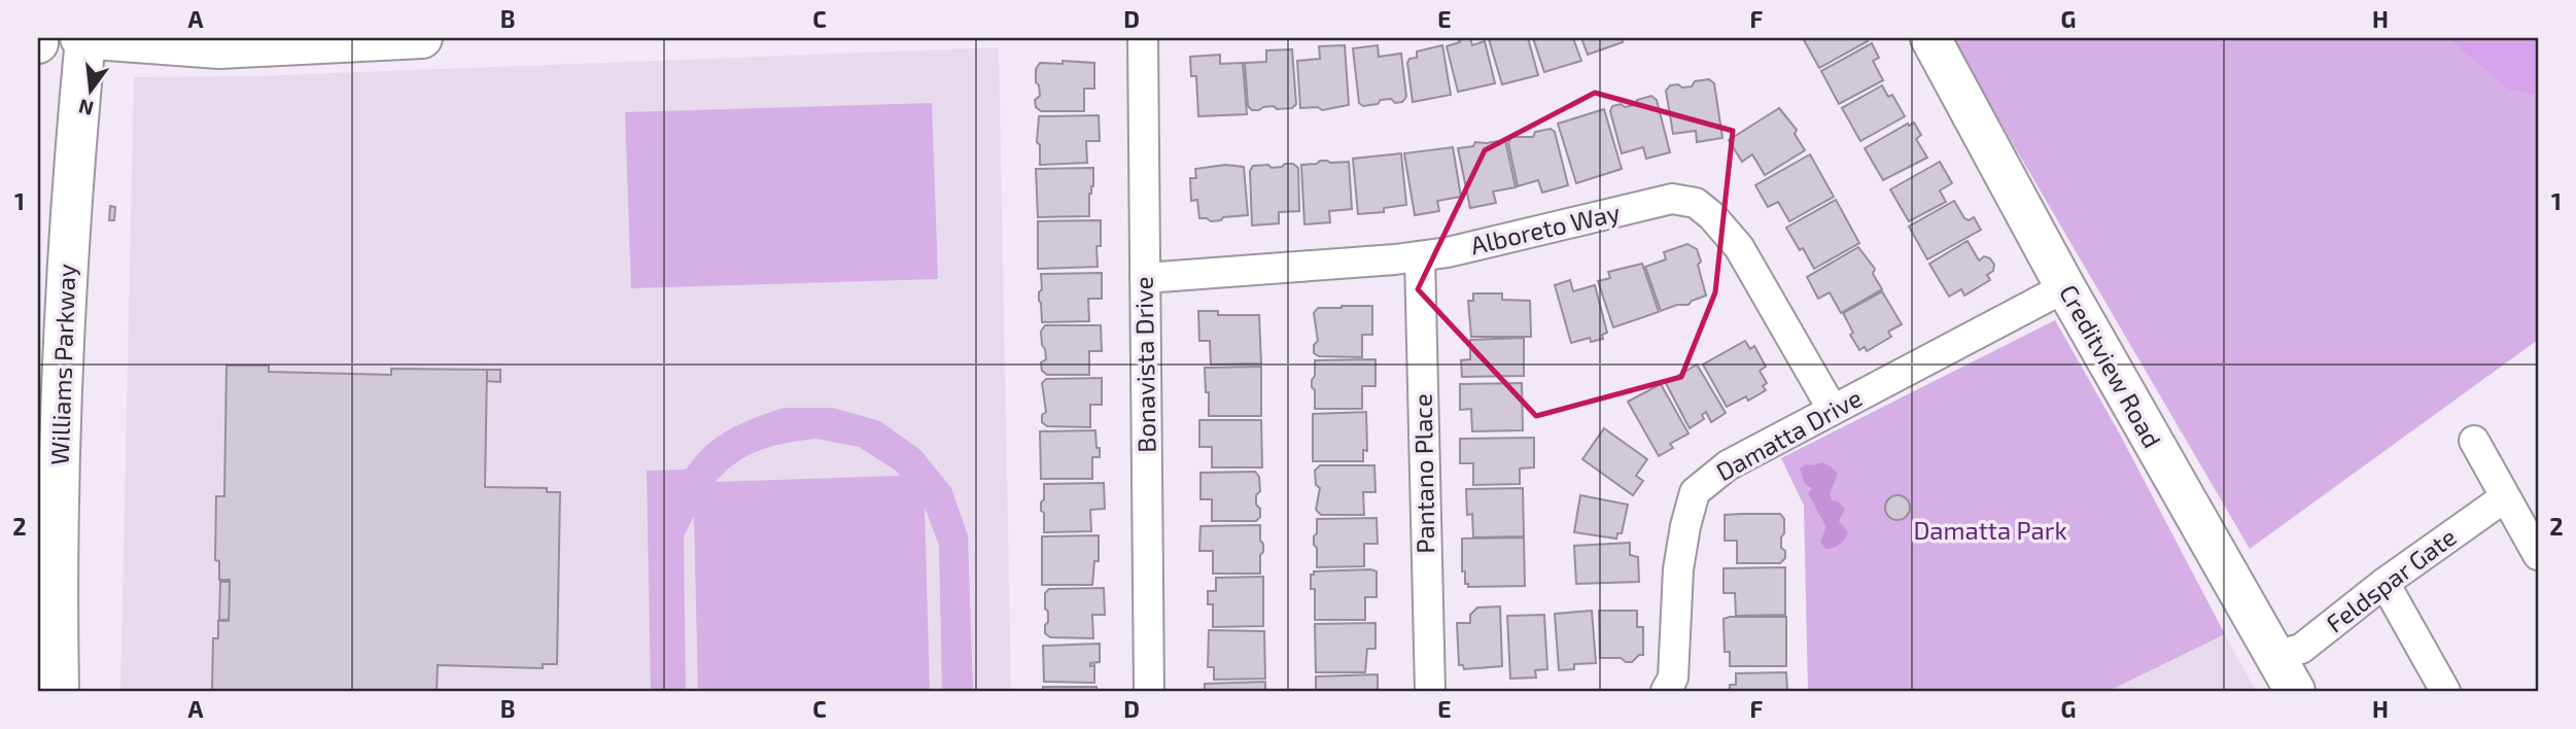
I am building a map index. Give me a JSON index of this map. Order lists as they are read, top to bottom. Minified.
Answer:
{"streets":{"street":["Alboreto Way","Williams Parkway","Bonavista Drive","Creditview Road","Damatta Drive","Pantano Place","Feldspar Gate"]},"crossings":[["Alboreto Way","Bonavista Drive"],["Alboreto Way","Damatta Drive"],["Alboreto Way","Pantano Place"],["Creditview Road","Damatta Drive"],["Creditview Road","Feldspar Gate"]],"parks":["Damatta Park"],"north":"bottom","grid":{"columns":["A","B","C","D","E","F","G","H"],"rows":["1","2"]}}
